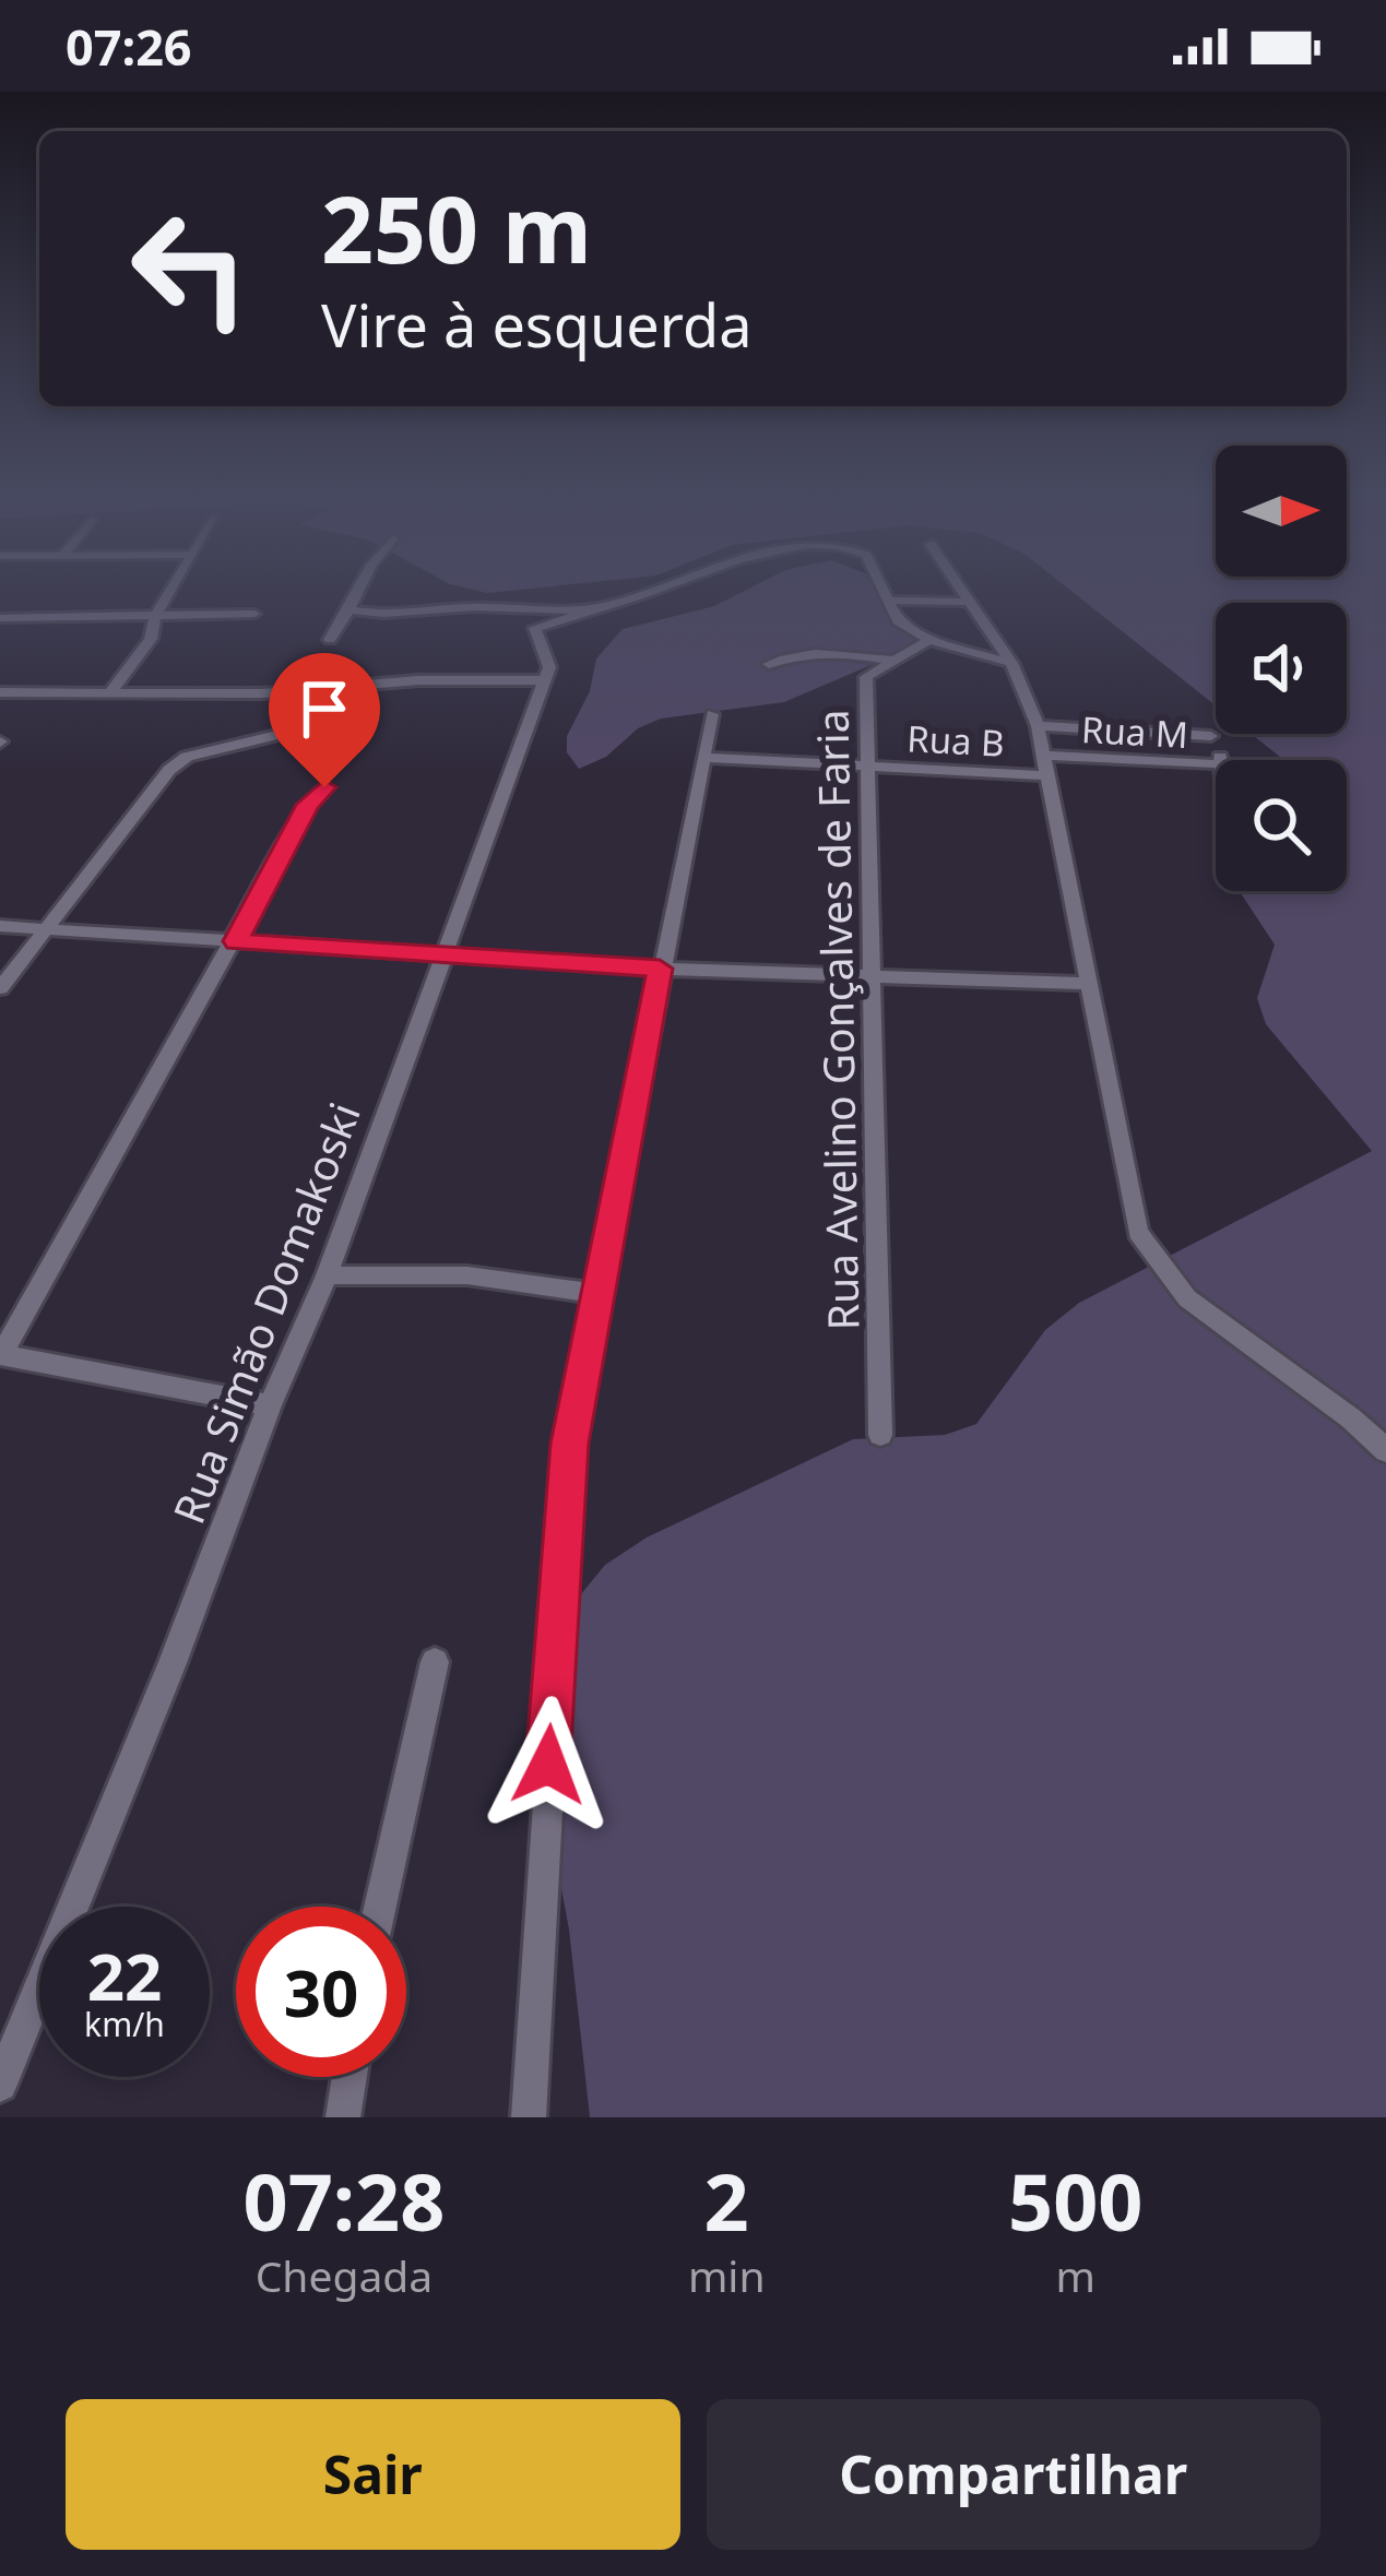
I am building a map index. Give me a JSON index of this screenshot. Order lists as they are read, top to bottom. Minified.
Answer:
{"streets":{"street":["Rua M","Rua B","Rua Avelino Gonçalves de Faria","Rua Simão Domakoski"]},"crossings":[["Rua B","Rua Avelino Gonçalves de Faria"]],"north":"right","page":{"status":"07:26","turn":["250 m","Vire à esquerda"],"speed":"22 km/h","limit":"30","eta":["07:28","Chegada","2","min","500","m"],"buttons":["Sair","Compartilhar"]}}
